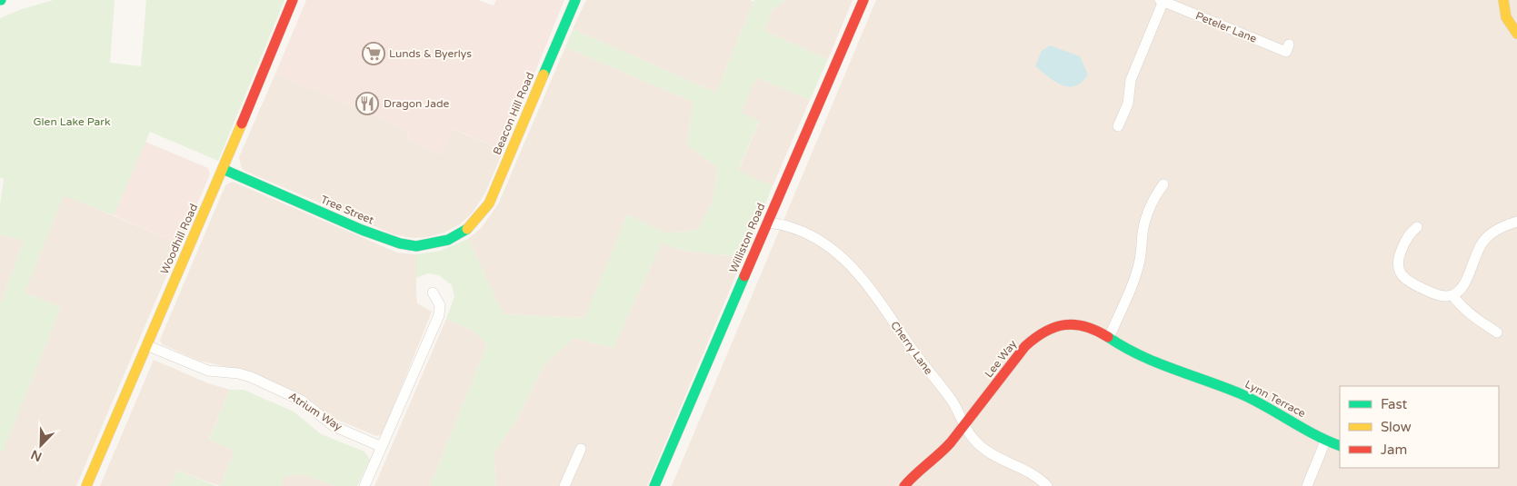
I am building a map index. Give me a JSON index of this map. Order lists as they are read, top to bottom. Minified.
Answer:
{"streets":{"street":["Peteler Lane","Beacon Hill Road","Tree Street","Williston Road","Woodhill Road","Cherry Lane","Lee Way","Lynn Terrace","Atrium Way"]},"crossings":[["Beacon Hill Road","Tree Street"],["Tree Street","Woodhill Road"],["Williston Road","Cherry Lane"],["Woodhill Road","Atrium Way"],["Cherry Lane","Lee Way"],["Lee Way","Lynn Terrace"]],"parks":["Glen Lake Park"],"places":{"supermarket":["Lunds & Byerlys"],"restaurant":["Dragon Jade"]},"legend":["Fast","Slow","Jam"],"north":"bottom left"}
